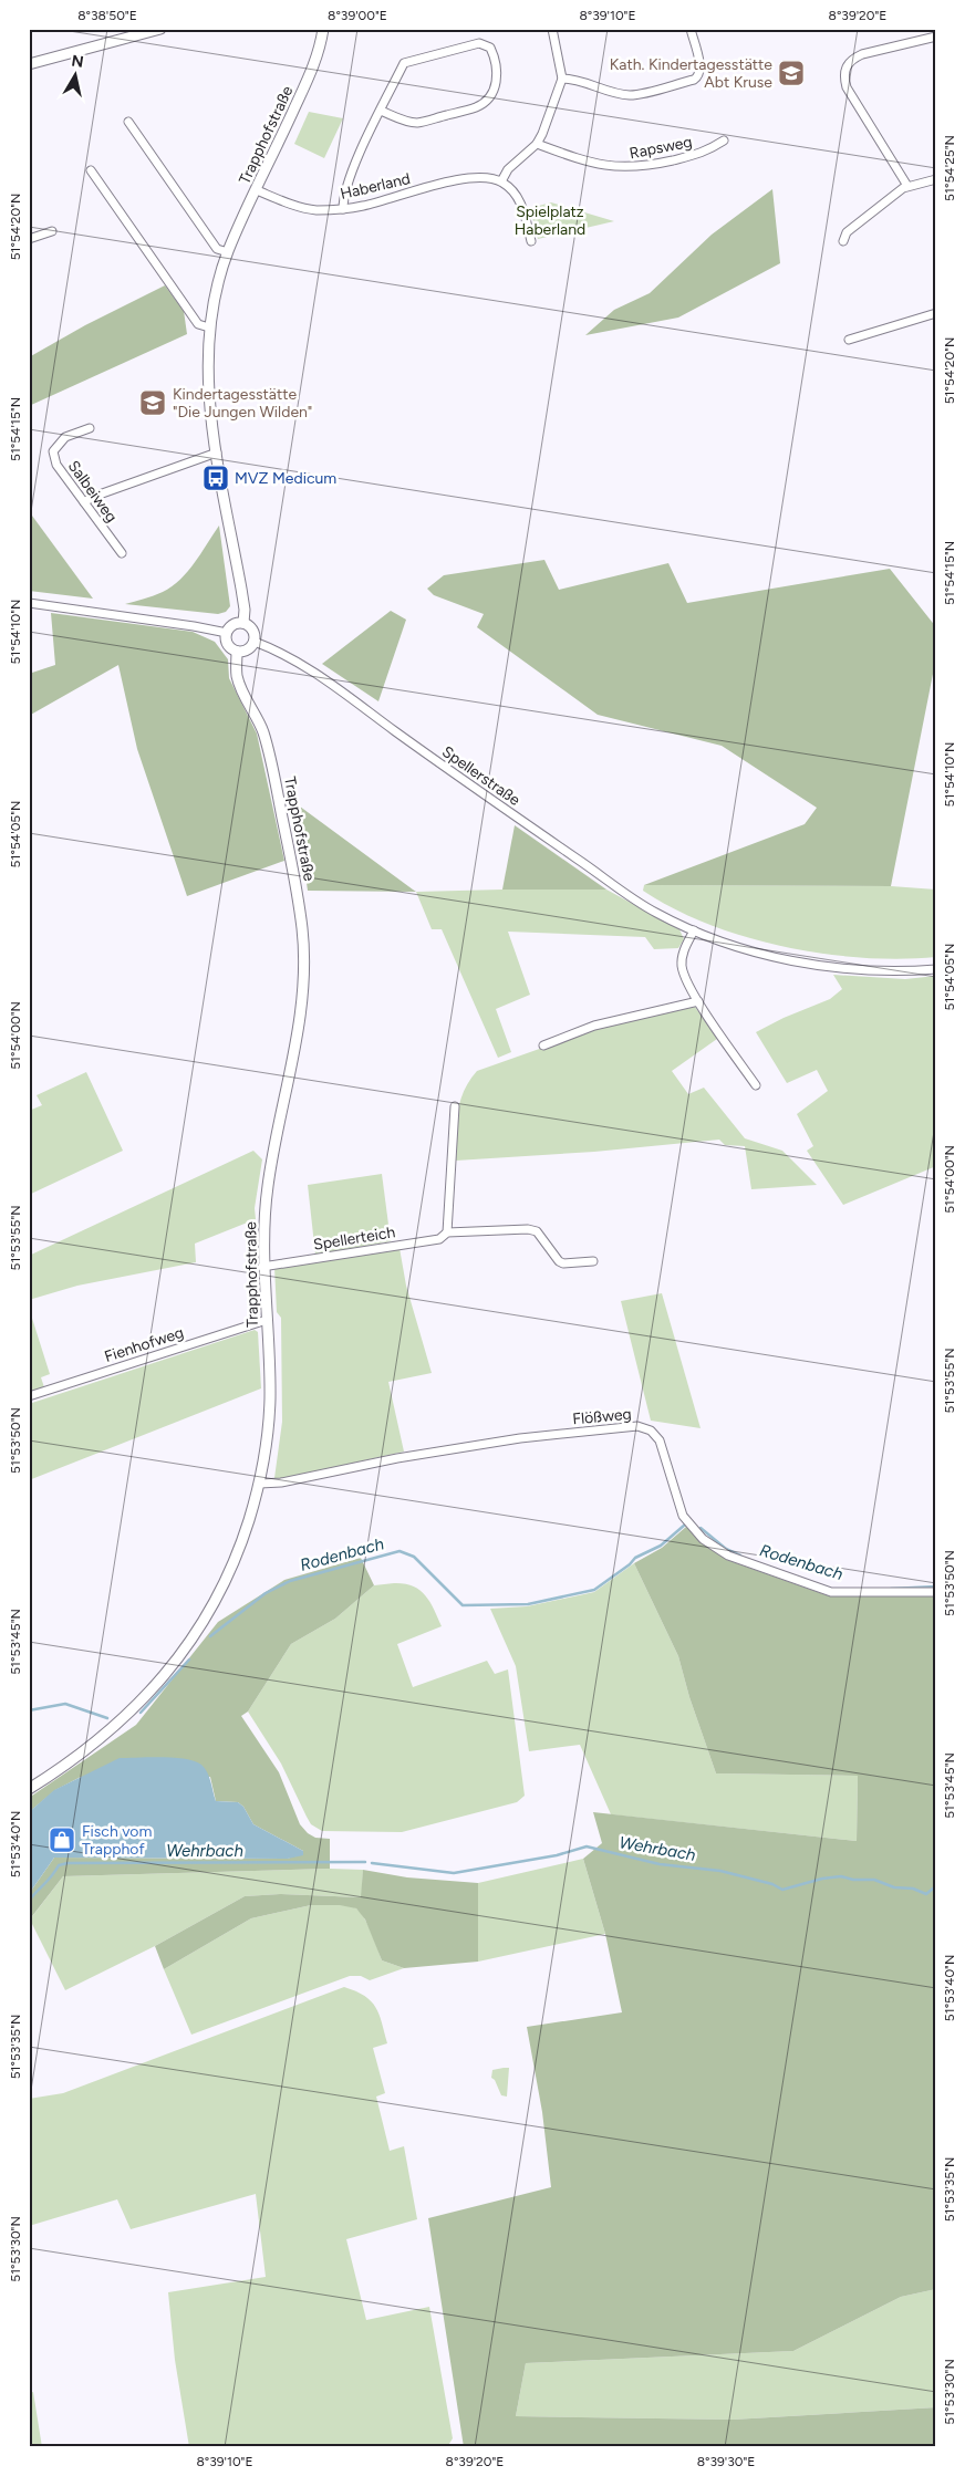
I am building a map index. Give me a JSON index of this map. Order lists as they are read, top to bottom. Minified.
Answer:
{"streets":{"street":["Trapphofstraße","Rapsweg","Haberland","Salbeiweg","Spellerstraße","Spellerteich","Fienhofweg","Flößweg"]},"crossings":[["Trapphofstraße","Haberland"],["Trapphofstraße","Spellerstraße"],["Trapphofstraße","Spellerteich"],["Trapphofstraße","Fienhofweg"],["Trapphofstraße","Flößweg"]],"water":["Rodenbach","Wehrbach"],"parks":["Spielplatz Haberland"],"places":{"school or university":["Kath. Kindertagesstätte Abt Kruse","Kindertagesstätte \"Die Jungen Wilden\""],"bus stop":["MVZ Medicum"],"shop":["Fisch vom Trapphof"]},"north":"top","coordinates":["8°38'50\"E","8°39'00\"E","8°39'10\"E","8°39'20\"E","51°54'25\"N","51°54'20\"N","51°54'15\"N","51°54'10\"N","51°54'05\"N","51°54'00\"N","51°53'55\"N","51°53'50\"N","51°53'45\"N","51°53'40\"N","51°53'35\"N","51°53'30\"N","8°39'30\"E"]}
